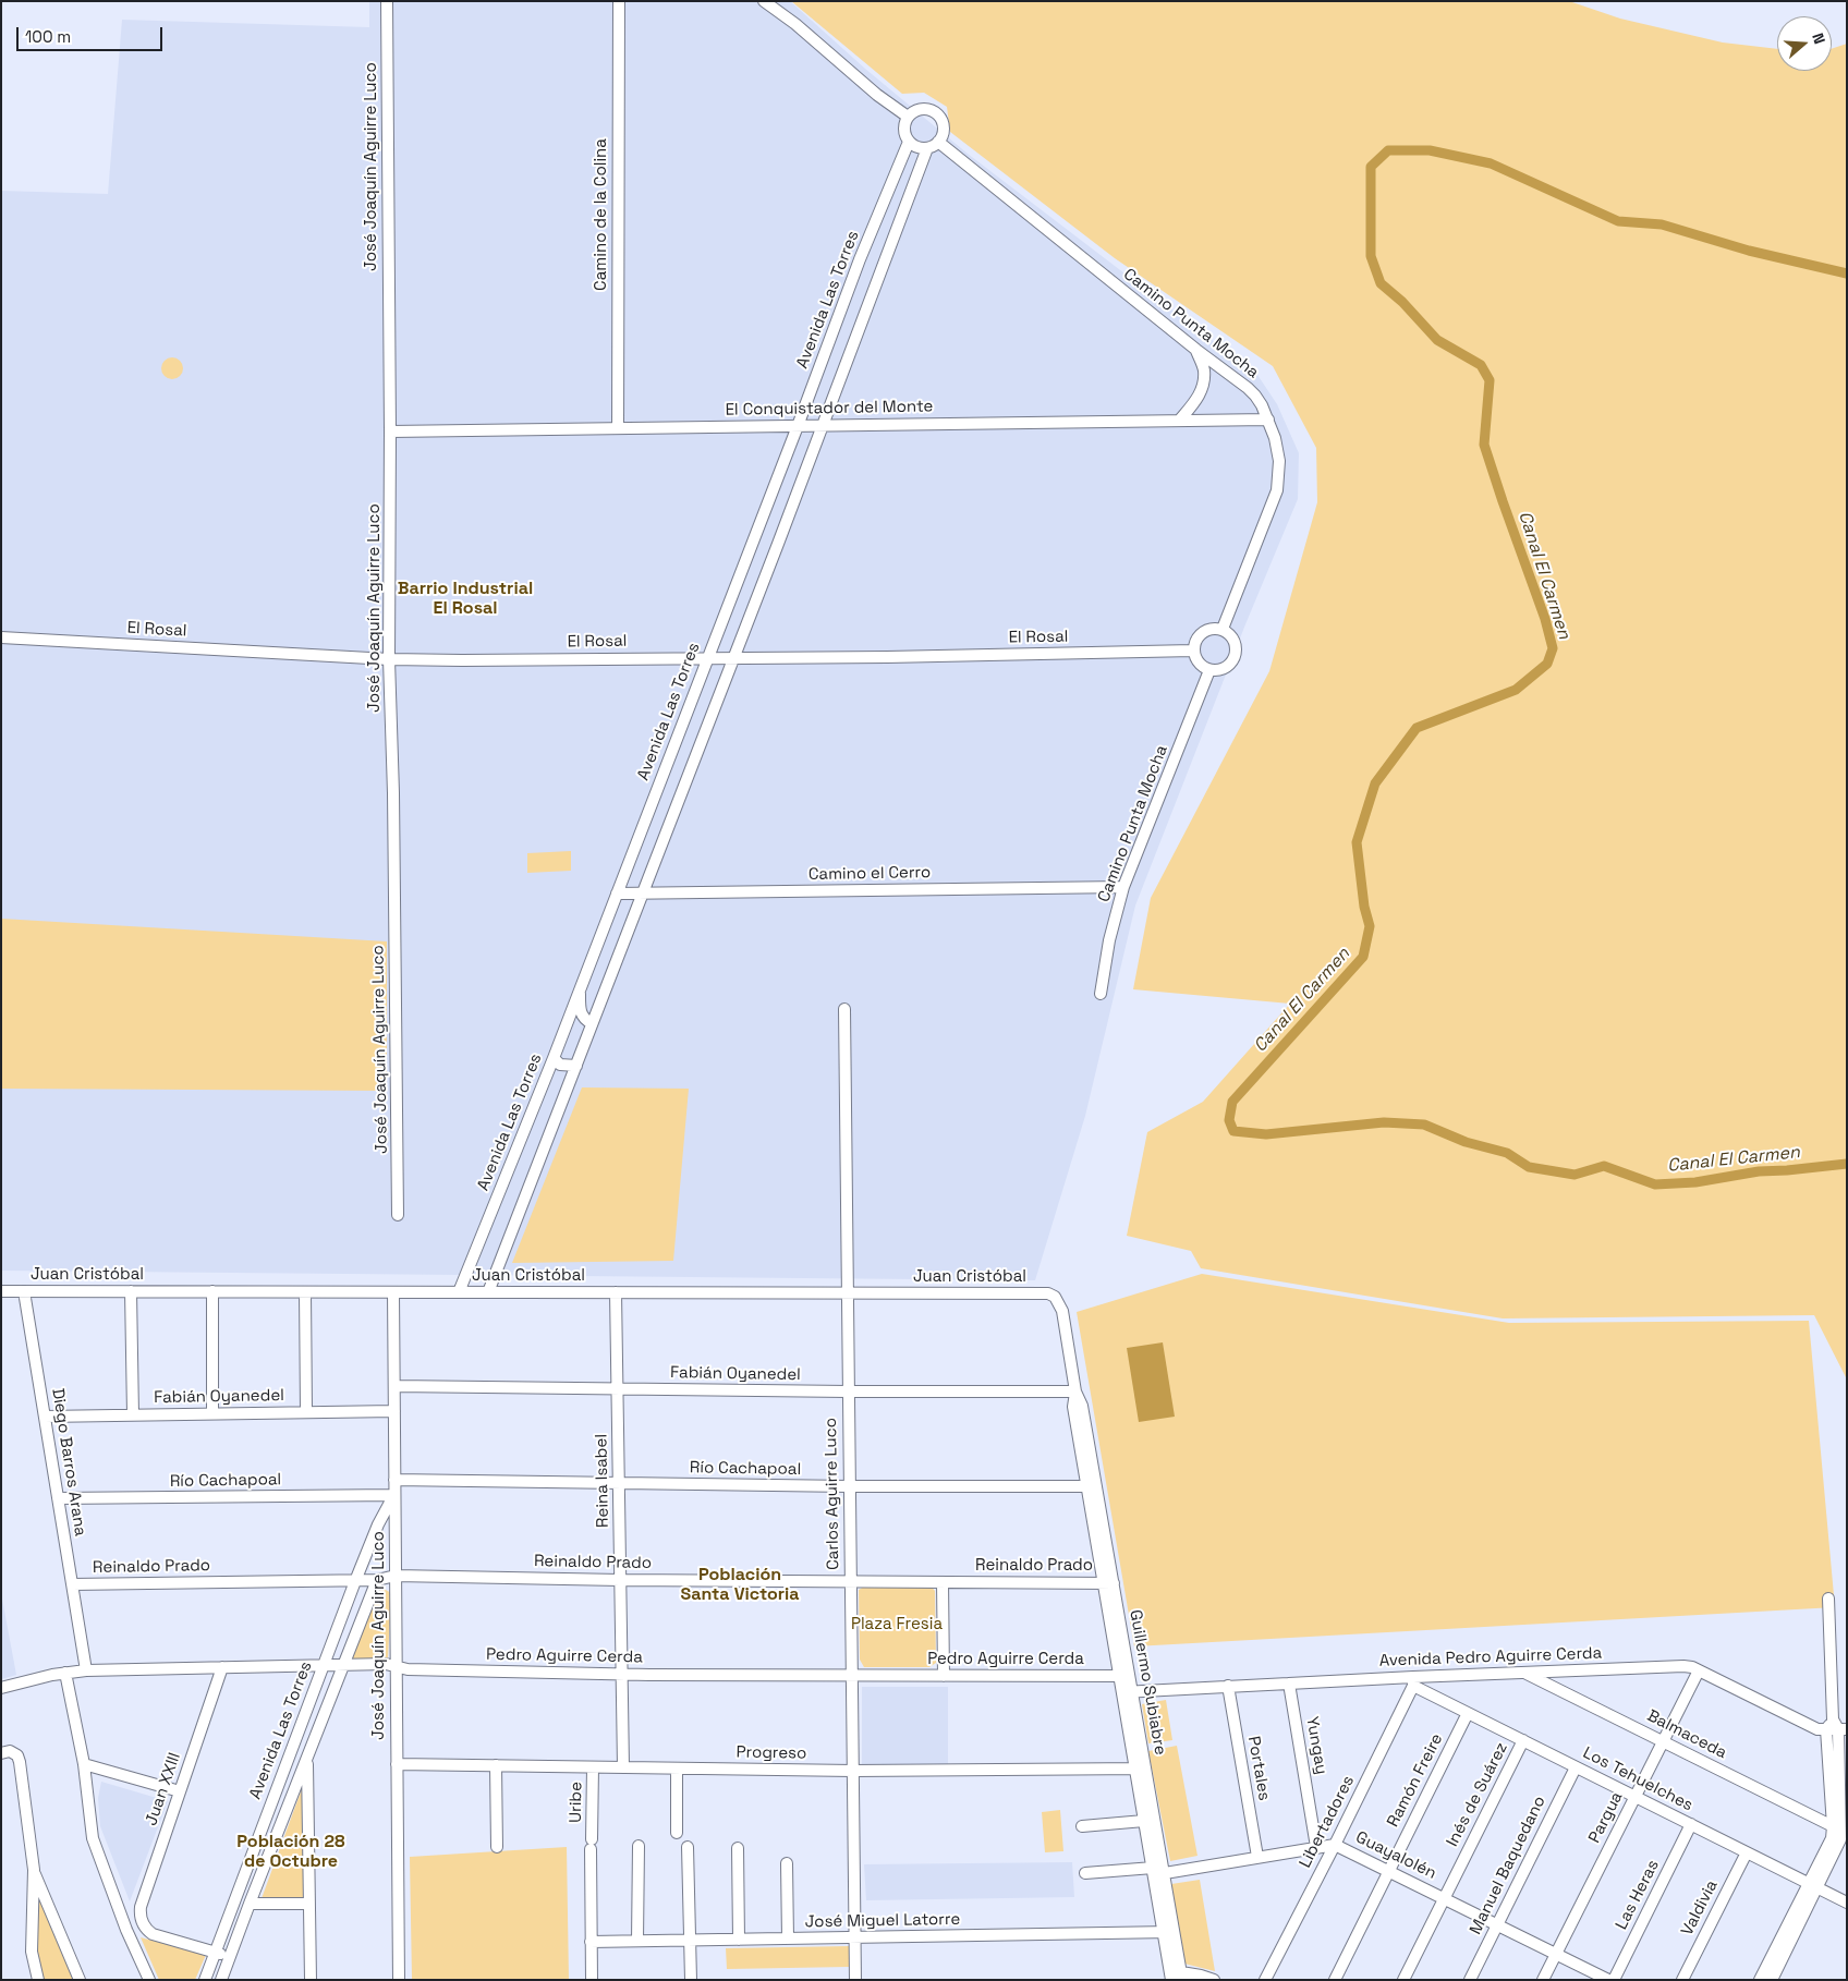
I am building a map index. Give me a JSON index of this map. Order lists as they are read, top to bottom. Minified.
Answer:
{"streets":{"street":["José Joaquín Aguirre Luco","Camino de la Colina","Avenida Las Torres","Camino Punta Mocha","El Conquistador del Monte","El Rosal","Camino el Cerro","Juan Cristóbal","Fabián Oyanedel","Diego Barros Arana","Río Cachapoal","Reina Isabel","Carlos Aguirre Luco","Reinaldo Prado","Pedro Aguirre Cerda","Avenida Pedro Aguirre Cerda","Guillermo Subiabre","Balmaceda","Yungay","Progreso","Portales","Los Tehuelches","Ramón Freire","Juan XXIII","Inés de Suárez","Uribe","Pargua","Libertadores","Guayalolén","Manuel Baquedano","Las Heras","Valdivia","José Miguel Latorre"]},"crossings":[["José Joaquín Aguirre Luco","Avenida Las Torres"],["José Joaquín Aguirre Luco","El Conquistador del Monte"],["José Joaquín Aguirre Luco","El Rosal"],["José Joaquín Aguirre Luco","Juan Cristóbal"],["José Joaquín Aguirre Luco","Fabián Oyanedel"],["José Joaquín Aguirre Luco","Río Cachapoal"],["José Joaquín Aguirre Luco","Reinaldo Prado"],["José Joaquín Aguirre Luco","Pedro Aguirre Cerda"],["José Joaquín Aguirre Luco","Progreso"],["Camino de la Colina","El Conquistador del Monte"],["Avenida Las Torres","Camino Punta Mocha"],["Avenida Las Torres","El Conquistador del Monte"],["Avenida Las Torres","El Rosal"],["Avenida Las Torres","Camino el Cerro"],["Avenida Las Torres","Juan Cristóbal"],["Avenida Las Torres","Río Cachapoal"],["Avenida Las Torres","Reinaldo Prado"],["Avenida Las Torres","Pedro Aguirre Cerda"],["Avenida Las Torres","Juan XXIII"],["Camino Punta Mocha","El Conquistador del Monte"],["Camino Punta Mocha","El Rosal"],["Camino Punta Mocha","Camino el Cerro"],["Juan Cristóbal","Diego Barros Arana"],["Juan Cristóbal","Reina Isabel"],["Juan Cristóbal","Carlos Aguirre Luco"],["Juan Cristóbal","Guillermo Subiabre"],["Fabián Oyanedel","Diego Barros Arana"],["Fabián Oyanedel","Reina Isabel"],["Fabián Oyanedel","Carlos Aguirre Luco"],["Fabián Oyanedel","Guillermo Subiabre"],["Diego Barros Arana","Río Cachapoal"],["Diego Barros Arana","Reinaldo Prado"],["Diego Barros Arana","Pedro Aguirre Cerda"],["Río Cachapoal","Reina Isabel"],["Río Cachapoal","Carlos Aguirre Luco"],["Río Cachapoal","Guillermo Subiabre"],["Reina Isabel","Reinaldo Prado"],["Reina Isabel","Pedro Aguirre Cerda"],["Reina Isabel","Progreso"],["Carlos Aguirre Luco","Reinaldo Prado"],["Carlos Aguirre Luco","Pedro Aguirre Cerda"],["Carlos Aguirre Luco","Progreso"],["Carlos Aguirre Luco","José Miguel Latorre"],["Reinaldo Prado","Guillermo Subiabre"],["Pedro Aguirre Cerda","Guillermo Subiabre"],["Pedro Aguirre Cerda","Juan XXIII"],["Avenida Pedro Aguirre Cerda","Guillermo Subiabre"],["Avenida Pedro Aguirre Cerda","Balmaceda"],["Avenida Pedro Aguirre Cerda","Yungay"],["Avenida Pedro Aguirre Cerda","Portales"],["Avenida Pedro Aguirre Cerda","Los Tehuelches"],["Avenida Pedro Aguirre Cerda","Pargua"],["Avenida Pedro Aguirre Cerda","Libertadores"],["Guillermo Subiabre","Progreso"],["Guillermo Subiabre","Guayalolén"],["Guillermo Subiabre","José Miguel Latorre"],["Balmaceda","Pargua"],["Yungay","Guayalolén"],["Progreso","Uribe"],["Portales","Guayalolén"],["Los Tehuelches","Ramón Freire"],["Los Tehuelches","Inés de Suárez"],["Los Tehuelches","Pargua"],["Los Tehuelches","Libertadores"],["Los Tehuelches","Manuel Baquedano"],["Los Tehuelches","Las Heras"],["Los Tehuelches","Valdivia"],["Ramón Freire","Guayalolén"],["Inés de Suárez","Guayalolén"],["Uribe","José Miguel Latorre"],["Pargua","Guayalolén"],["Libertadores","Guayalolén"],["Guayalolén","Manuel Baquedano"]],"districts":["Barrio Industrial El Rosal","Población Santa Victoria","Población 28 de Octubre"],"water":["Canal El Carmen"],"parks":["Plaza Fresia"],"scale_bar":"100 m","north":"right"}
